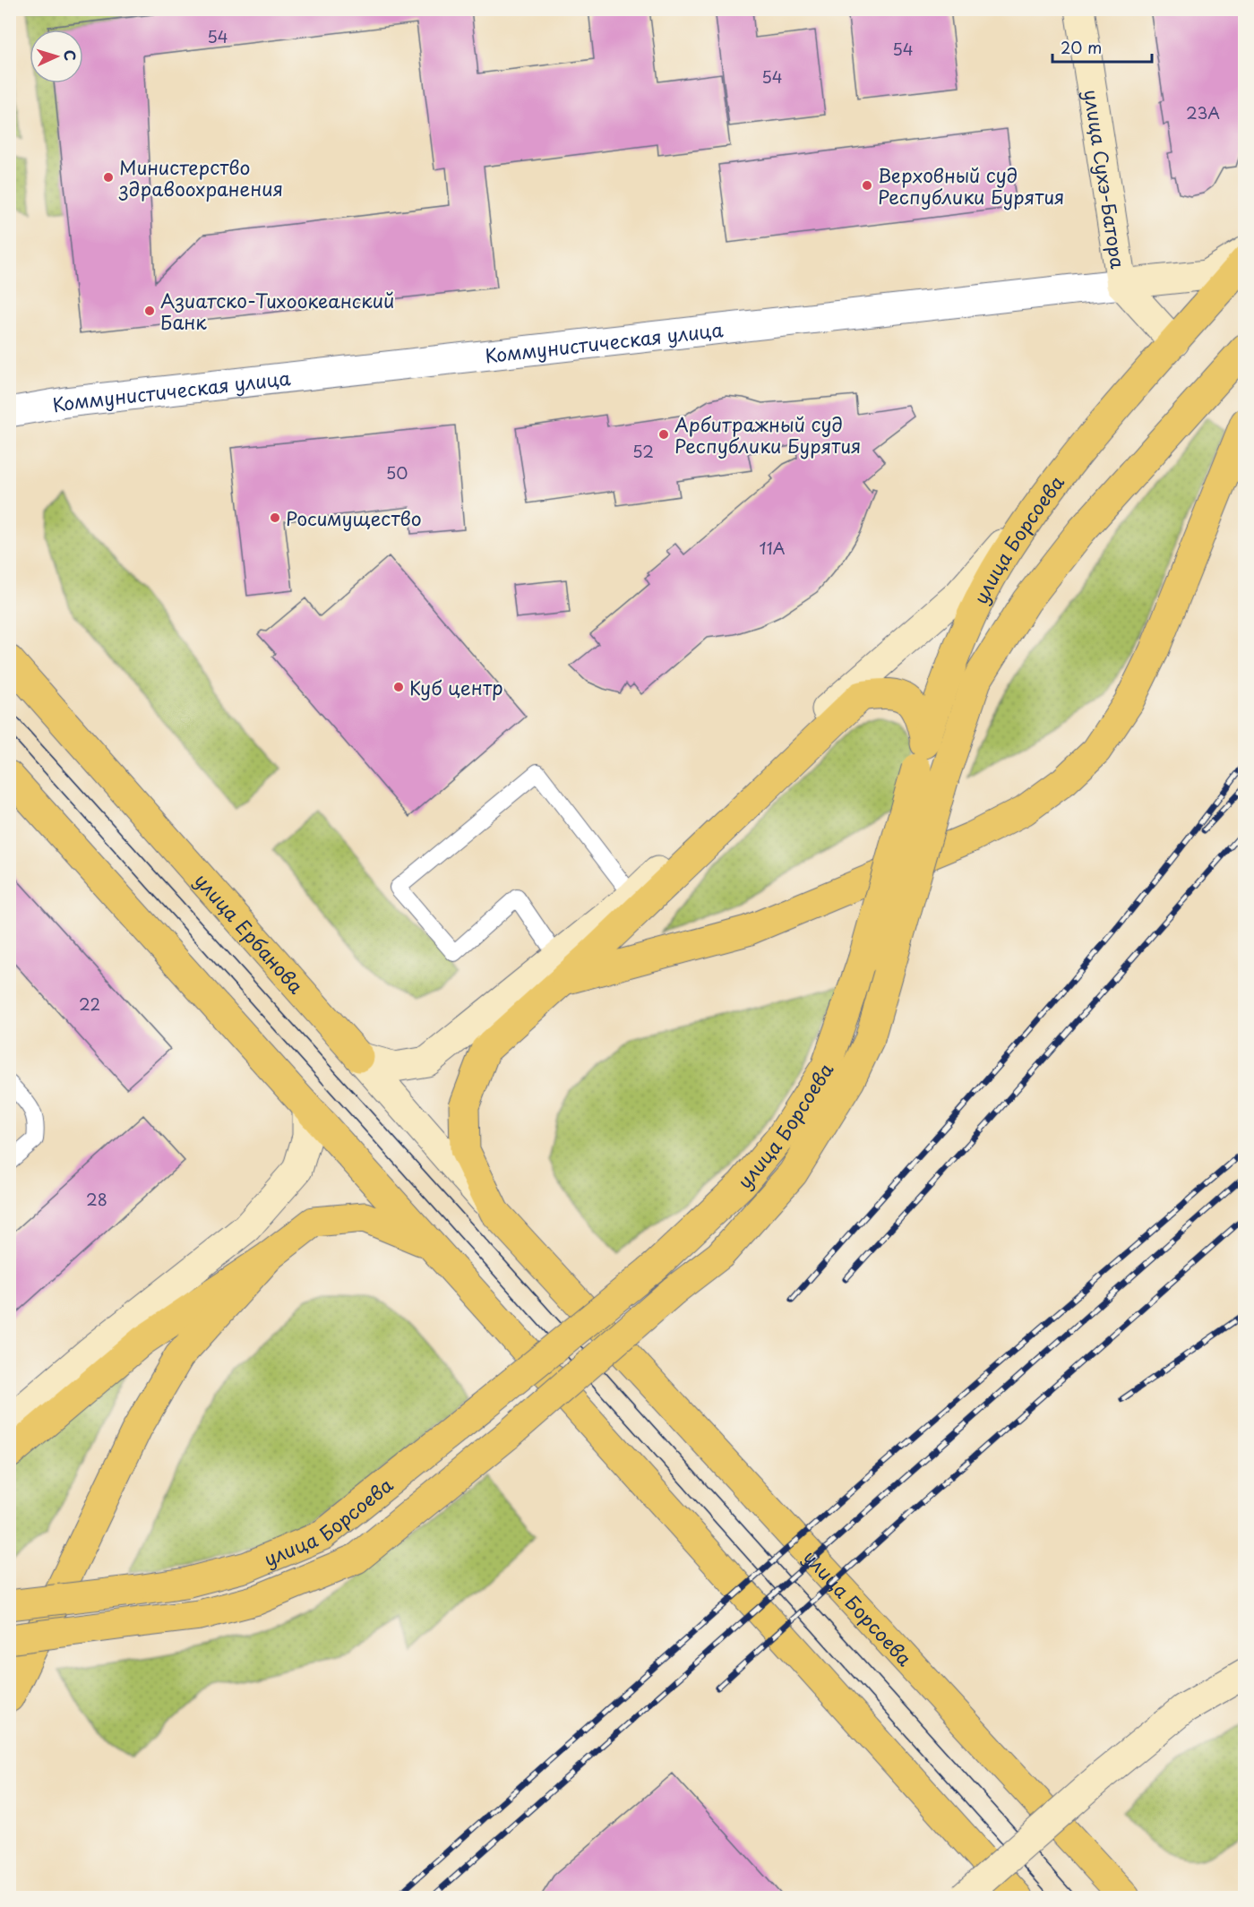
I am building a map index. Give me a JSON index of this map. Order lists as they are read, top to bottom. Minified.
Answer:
{"streets":{"main road":["улица Сухэ-Батора","улица Борсоева","улица Ербанова"],"street":["Коммунистическая улица"]},"crossings":[["улица Сухэ-Батора","Коммунистическая улица"],["улица Борсоева","улица Ербанова"]],"places":["Министерство здравоохранения","Верховный суд Республики Бурятия","Азиатско-Тихоокеанский Банк","Арбитражный суд Республики Бурятия","Росимущество","Куб центр"],"house_numbers":["54","54","54","23А","52","50","11А","22","28"],"scale_bar":"20 m","north":"right"}
